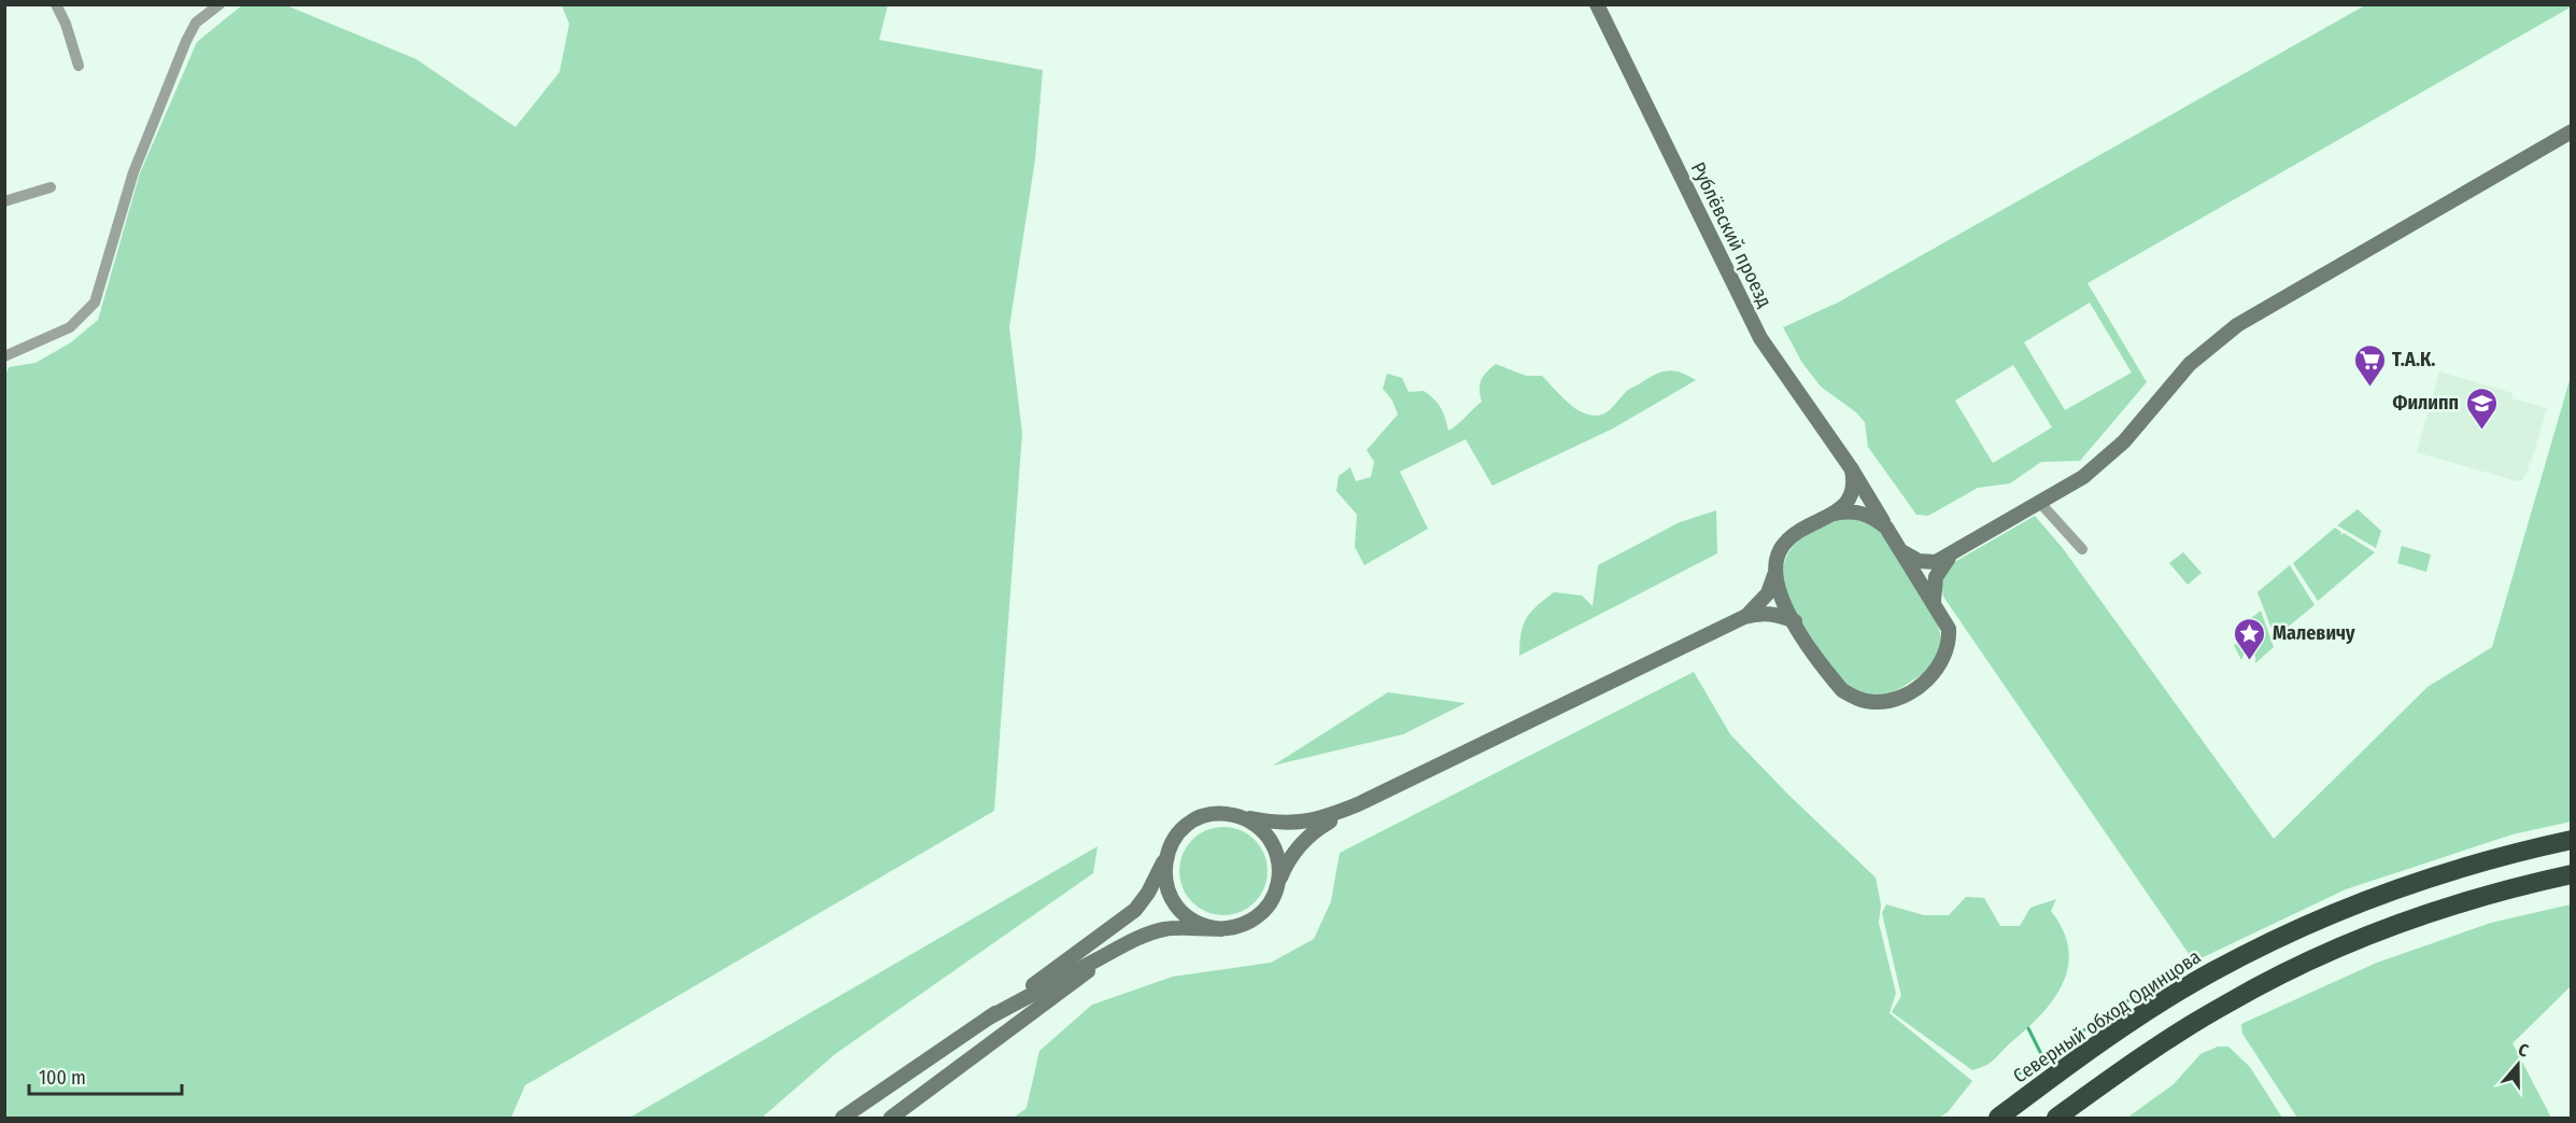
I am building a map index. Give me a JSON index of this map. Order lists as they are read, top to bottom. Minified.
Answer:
{"streets":{"highway":["Северный обход Одинцова"],"street":["Рублёвский проезд"]},"places":{"supermarket":["Т.А.К."],"school or university":["Филипп"],"place":["Малевичу"]},"scale_bar":"100 m","north":"top"}
